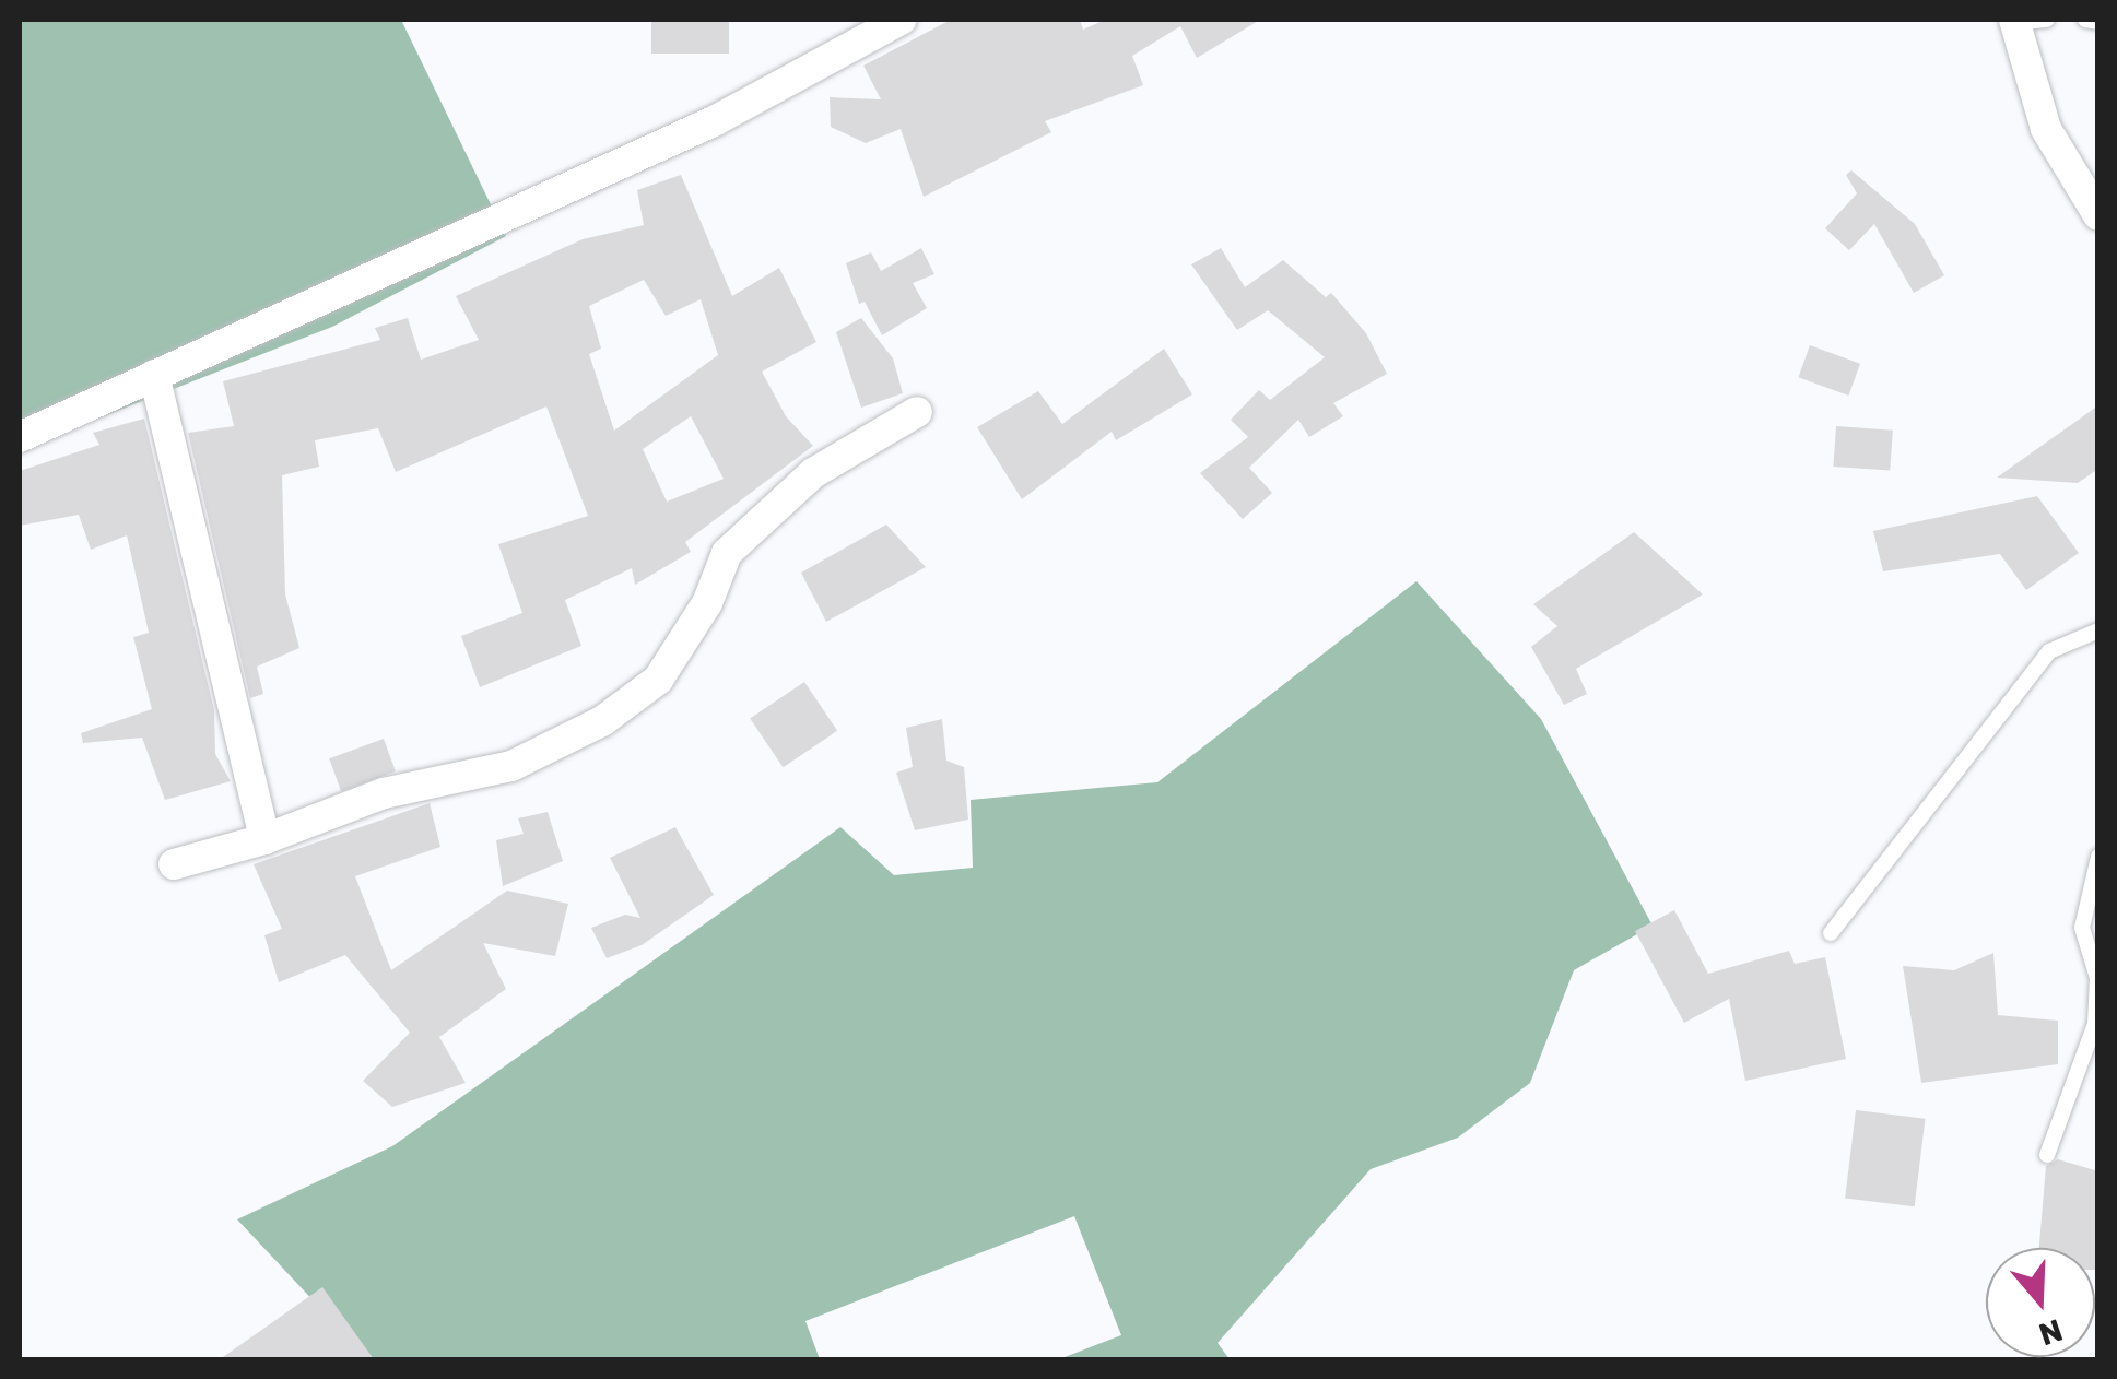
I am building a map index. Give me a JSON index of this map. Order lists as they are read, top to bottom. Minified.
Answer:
{"north":"bottom"}
